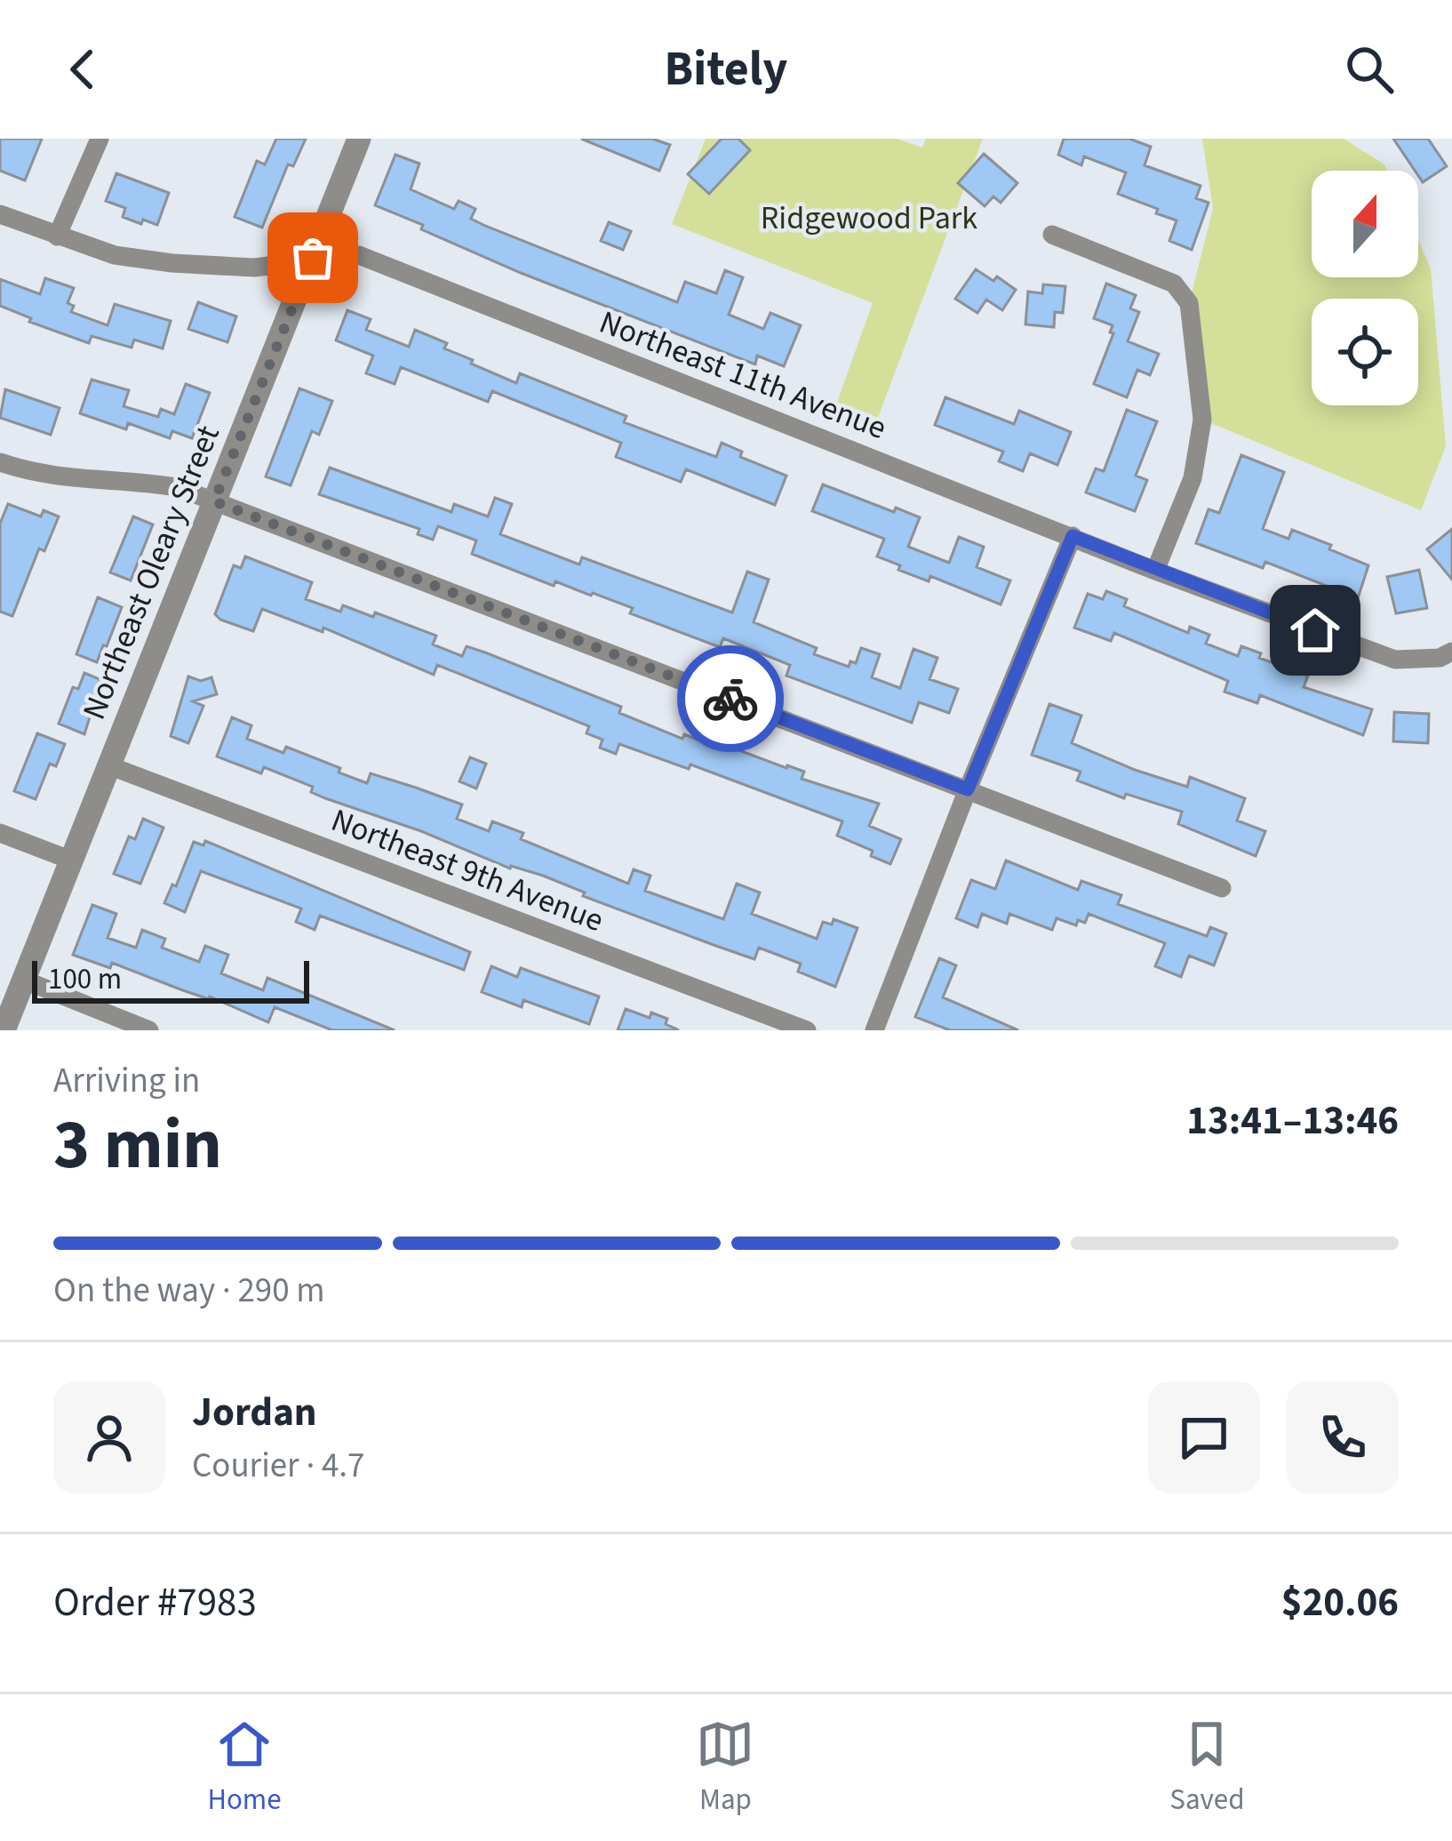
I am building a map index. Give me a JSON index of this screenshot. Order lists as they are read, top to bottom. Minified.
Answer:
{"streets":{"street":["Northeast 11th Avenue","Northeast Oleary Street","Northeast 9th Avenue"]},"crossings":[["Northeast 11th Avenue","Northeast Oleary Street"],["Northeast Oleary Street","Northeast 9th Avenue"]],"parks":["Ridgewood Park"],"scale_bar":"100 m","north":"top","page":{"header":"Bitely","scale":"100 m","heading":["3 min","Arriving in","13:41–13:46"],"panel":["Jordan","Courier · 4.7","Order #7983","$20.06"],"bar":"On the way · 290 m","tabs":["Home","Map","Saved"]}}
